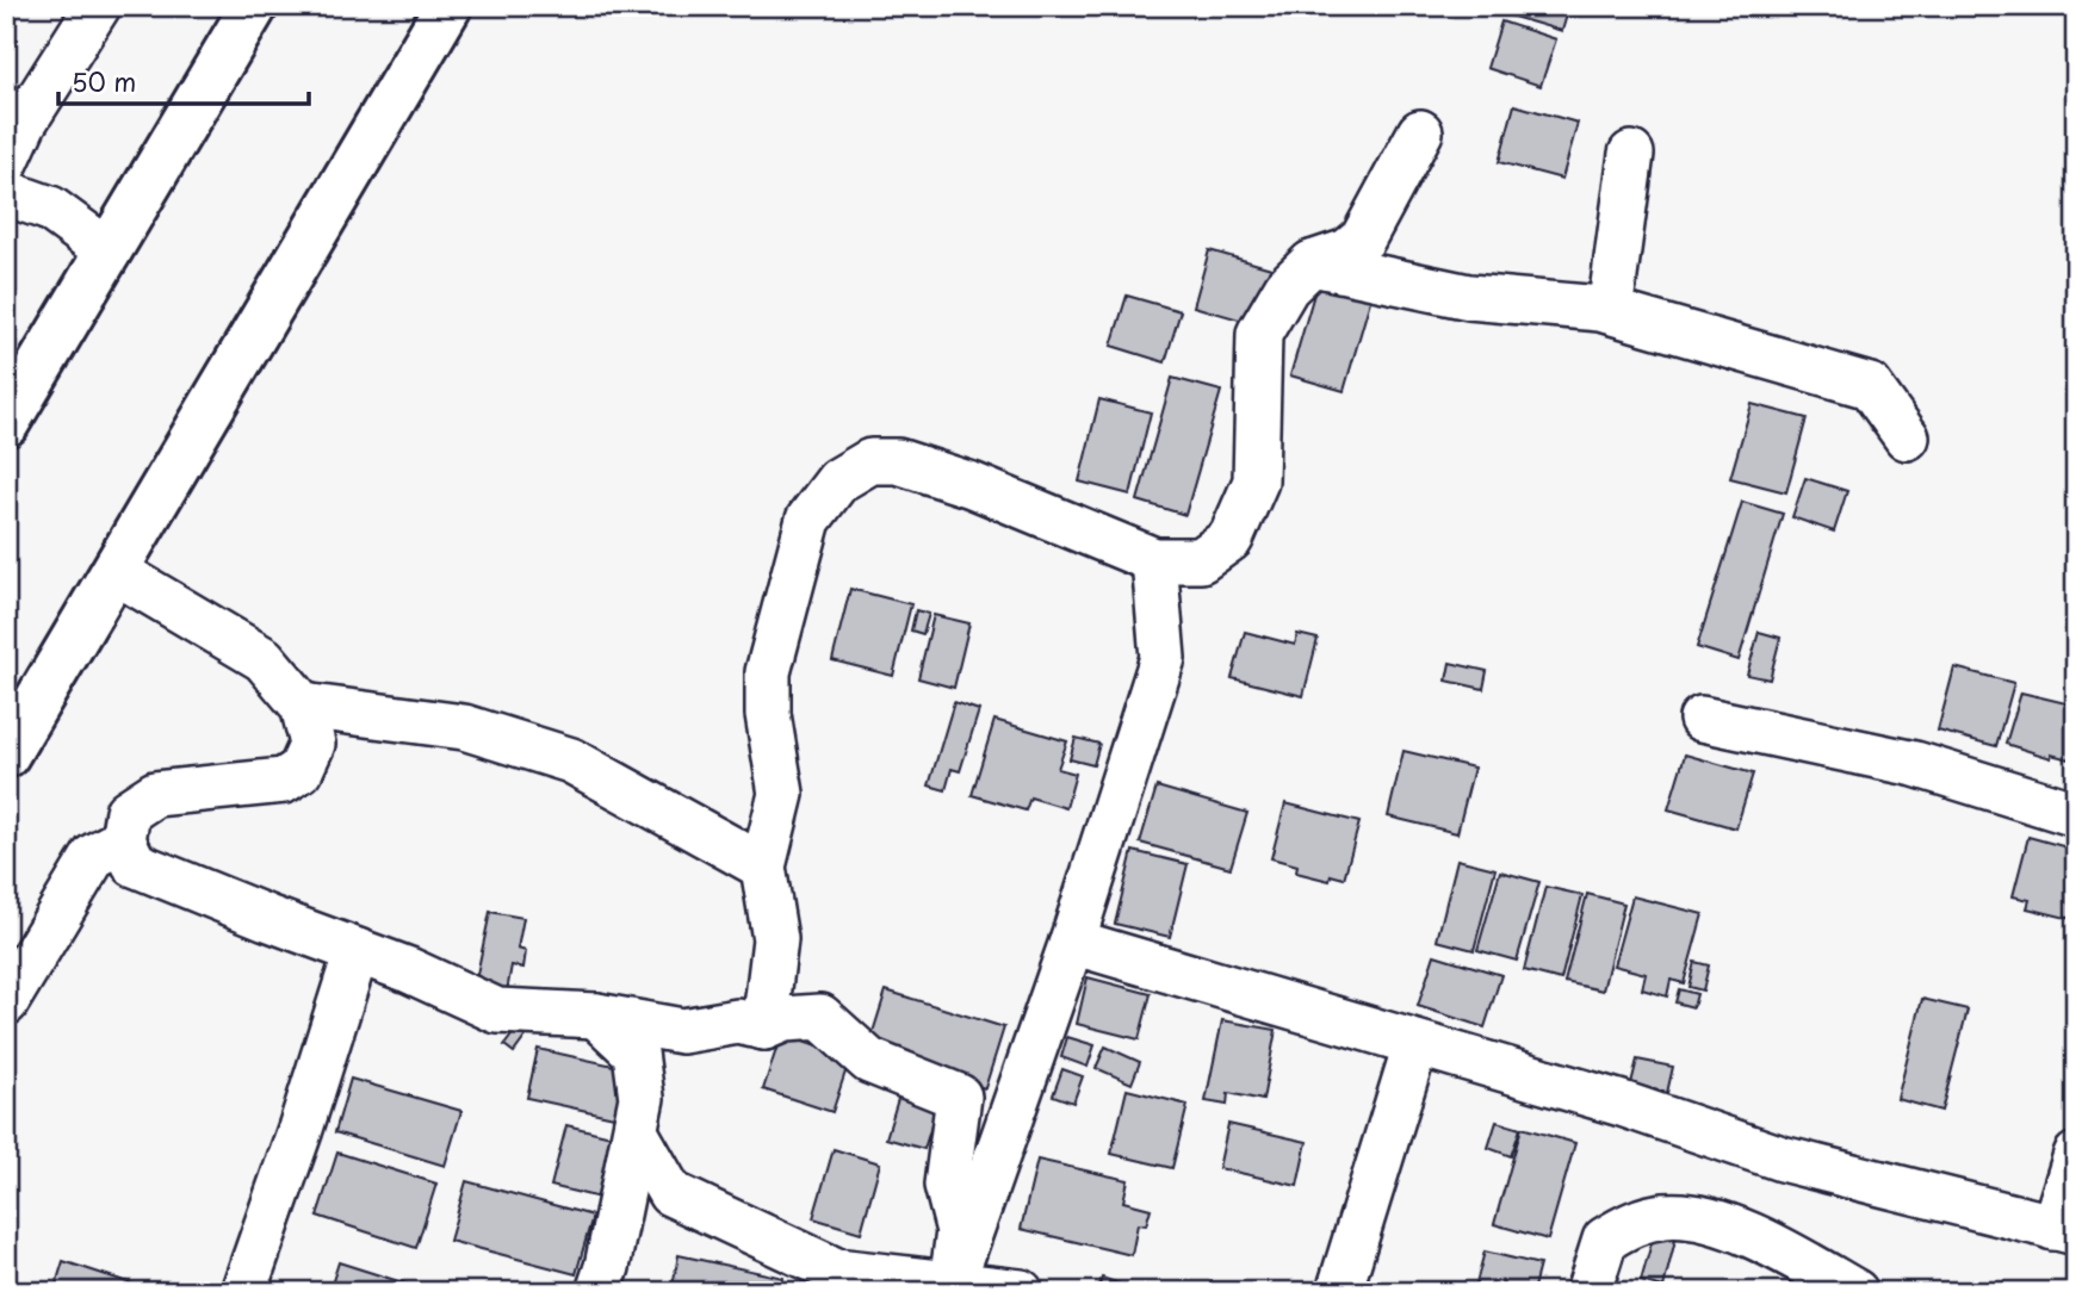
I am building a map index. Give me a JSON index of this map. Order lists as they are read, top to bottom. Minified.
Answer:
{"scale_bar":"50 m"}
